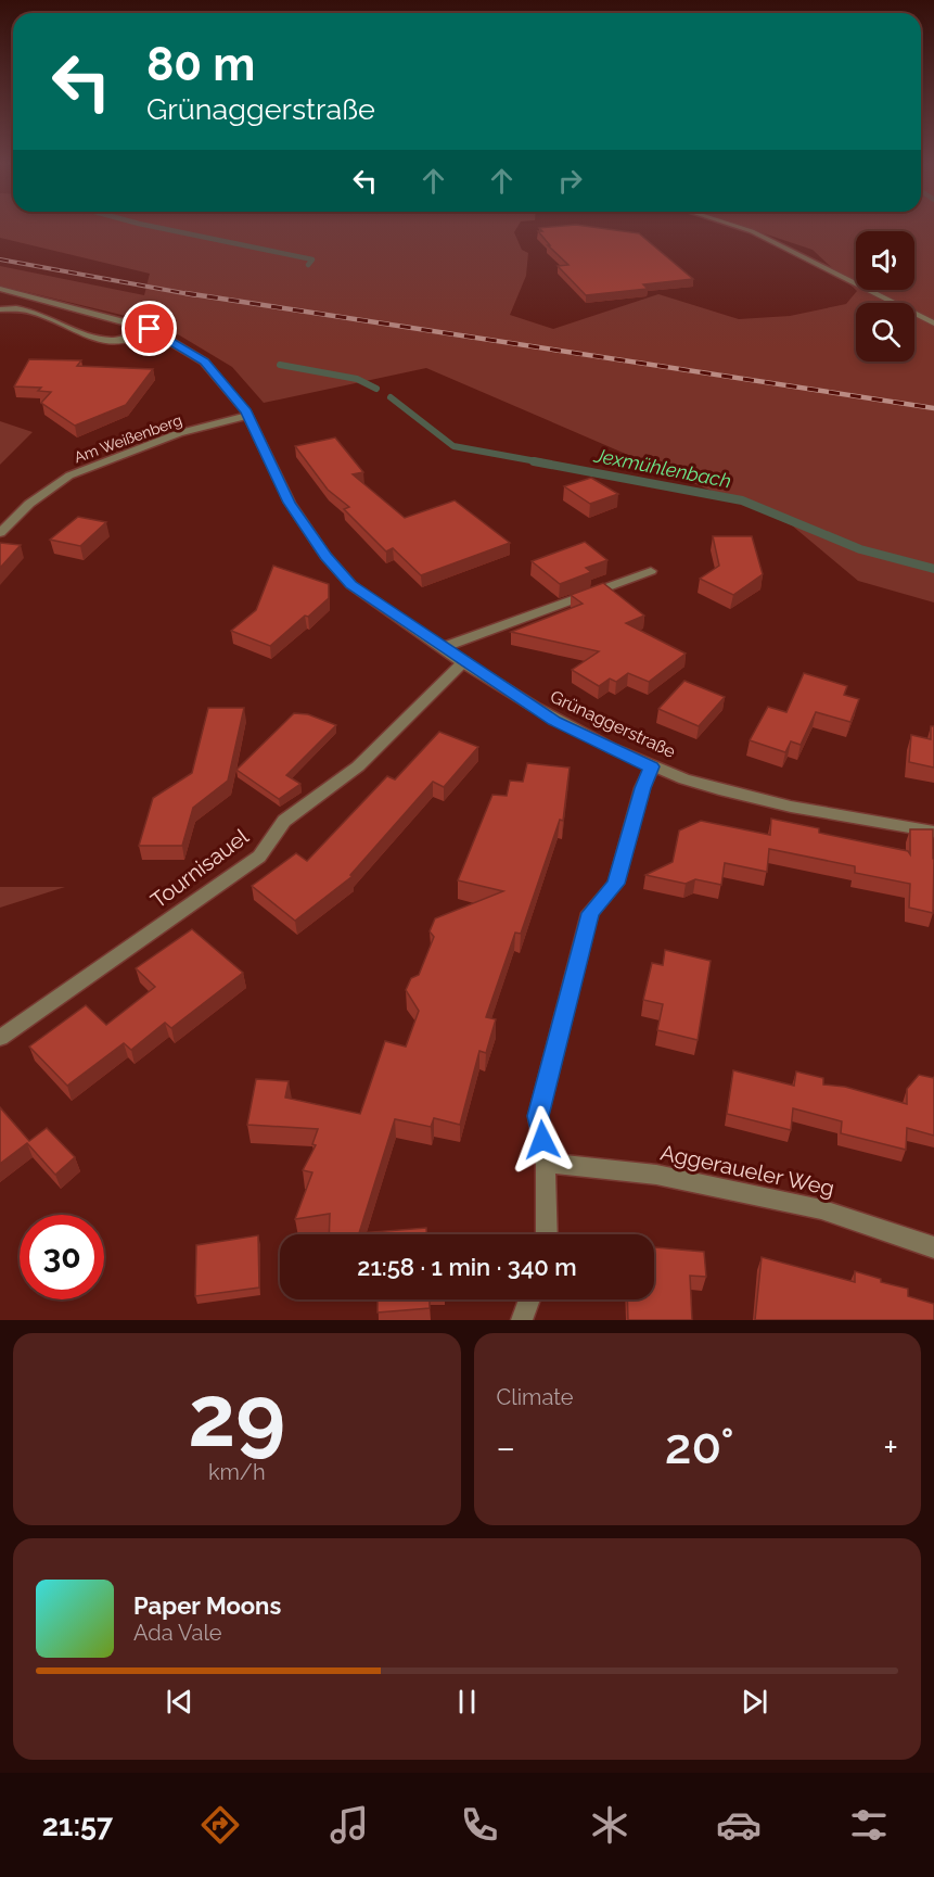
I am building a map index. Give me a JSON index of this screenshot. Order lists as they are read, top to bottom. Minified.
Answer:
{"streets":{"street":["Am Weißenberg","Grünaggerstraße","Tournisauel","Aggeraueler Weg"]},"crossings":[["Am Weißenberg","Grünaggerstraße"],["Grünaggerstraße","Tournisauel"]],"water":["Jexmühlenbach"],"page":{"turn":["80 m","Grünaggerstraße"],"limit":"30","trip":"21:58 · 1 min · 340 m","tile":[["29","km/h"],"Climate"],"heat":["−","20°","+"],"song":["Paper Moons","Ada Vale"],"tabs":"21:57"}}
